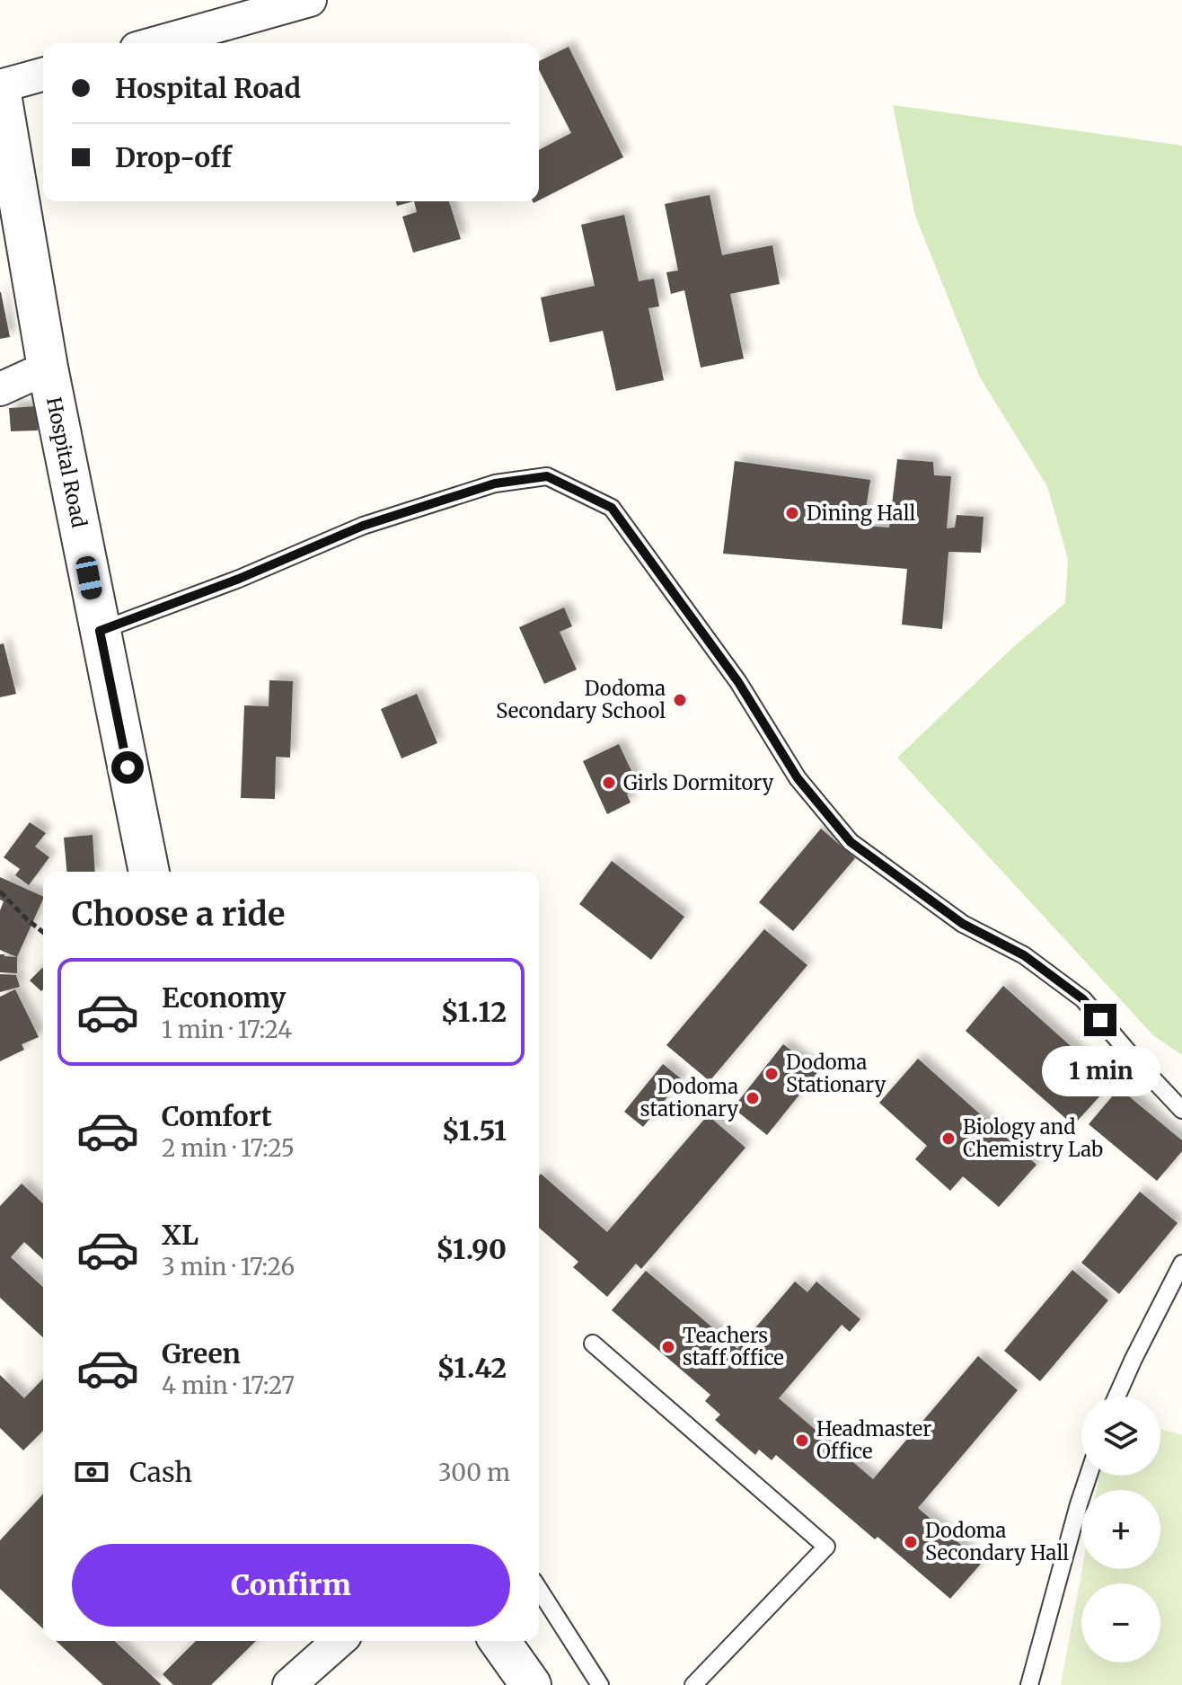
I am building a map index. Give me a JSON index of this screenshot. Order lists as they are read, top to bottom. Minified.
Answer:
{"streets":{"street":["Hospital Road"]},"places":["Dining Hall","Dodoma Secondary School","Girls Dormitory","Dodoma Stationary","Dodoma stationary","Biology and Chemistry Lab","Teachers staff office","Headmaster Office","Dodoma Secondary Hall"],"page":{"banner":["Hospital Road","Drop-off"],"heading":"Choose a ride","list":[{"name":"Economy","note":"1 min · 17:24","value":"$1.12"},{"name":"Comfort","note":"2 min · 17:25","value":"$1.51"},{"name":"XL","note":"3 min · 17:26","value":"$1.90"},{"name":"Green","note":"4 min · 17:27","value":"$1.42"}],"bubble":"1 min","map_buttons":["+","−"],"pay":["Cash","300 m"],"buttons":"Confirm"}}
